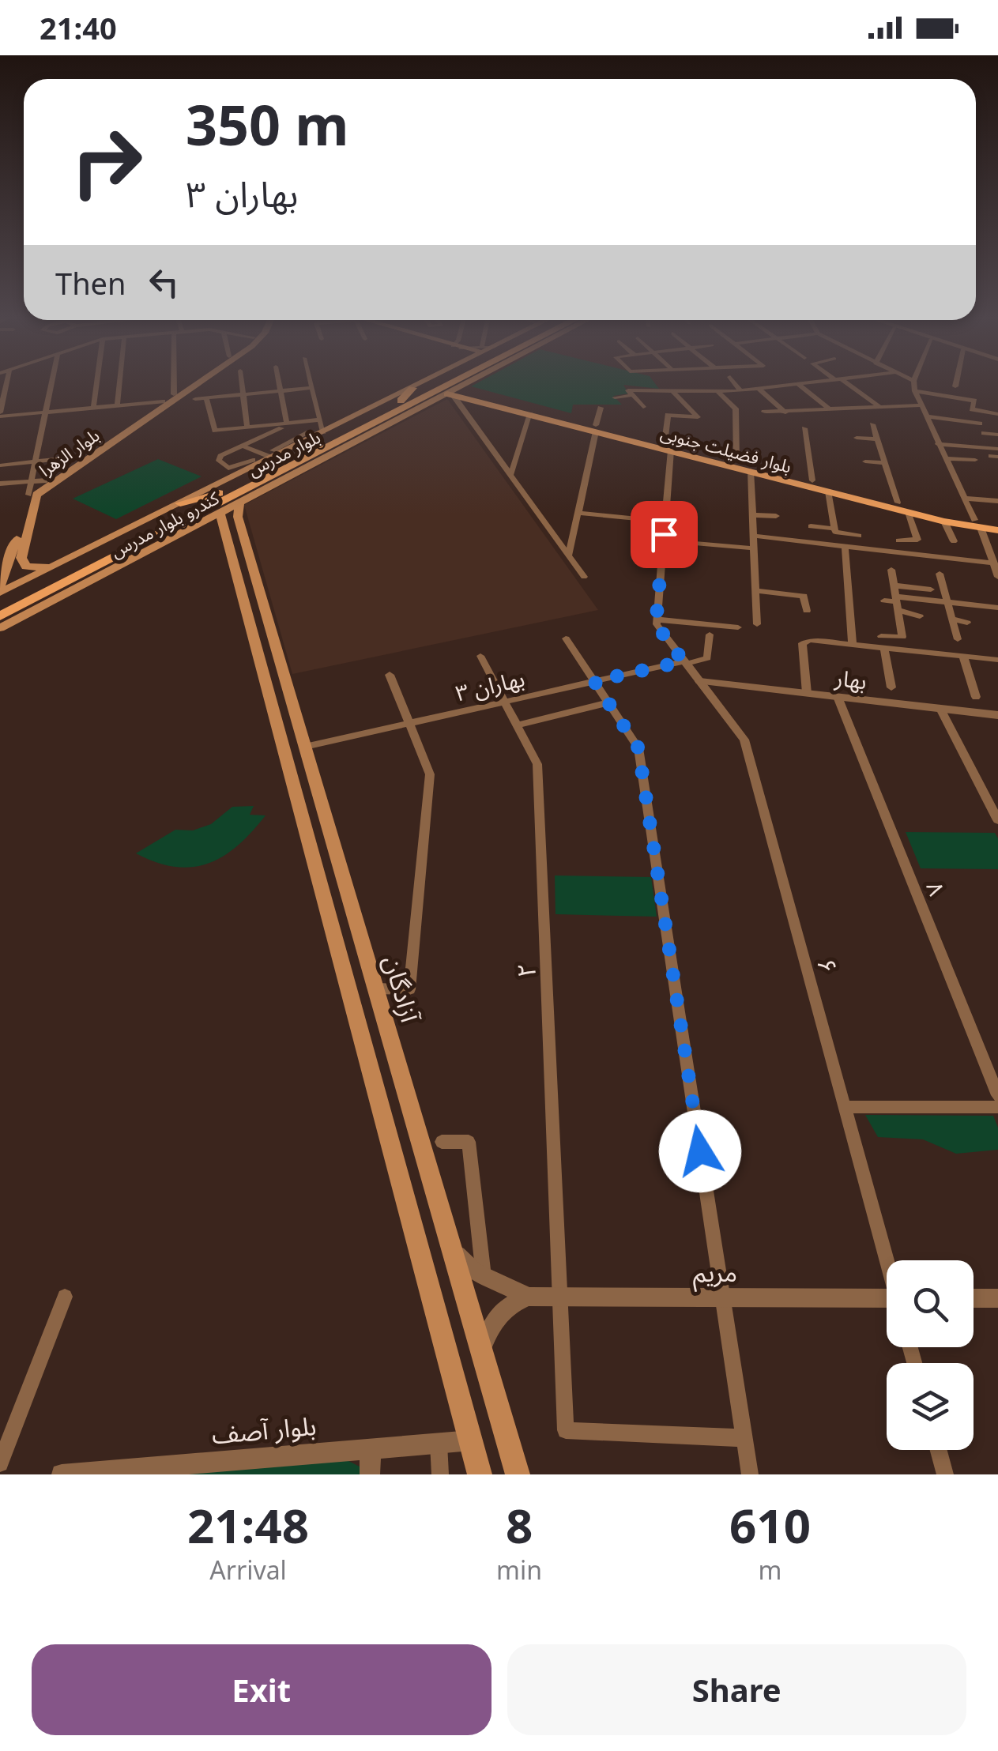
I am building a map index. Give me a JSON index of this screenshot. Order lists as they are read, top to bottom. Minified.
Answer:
{"streets":{"main road":["بلوار فضیلت جنوبی","بلوار الزهرا","بلوار مدرس","کندرو بلوار مدرس","آزادگان"],"street":["بهار","بهاران ۳","۸","۶","۲","مریم","بلوار آصف"]},"crossings":[["بلوار فضیلت جنوبی","کندرو بلوار مدرس"],["بلوار مدرس","کندرو بلوار مدرس"],["کندرو بلوار مدرس","آزادگان"],["بهار","۸"],["بهار","۶"],["بهاران ۳","۶"],["بهاران ۳","۲"],["بهاران ۳","آزادگان"],["۲","مریم"]],"page":{"status":"21:40","turn":["350 m","بهاران ۳"],"then":"Then","eta":["21:48","Arrival","8","min","610","m"],"buttons":["Exit","Share"]}}
